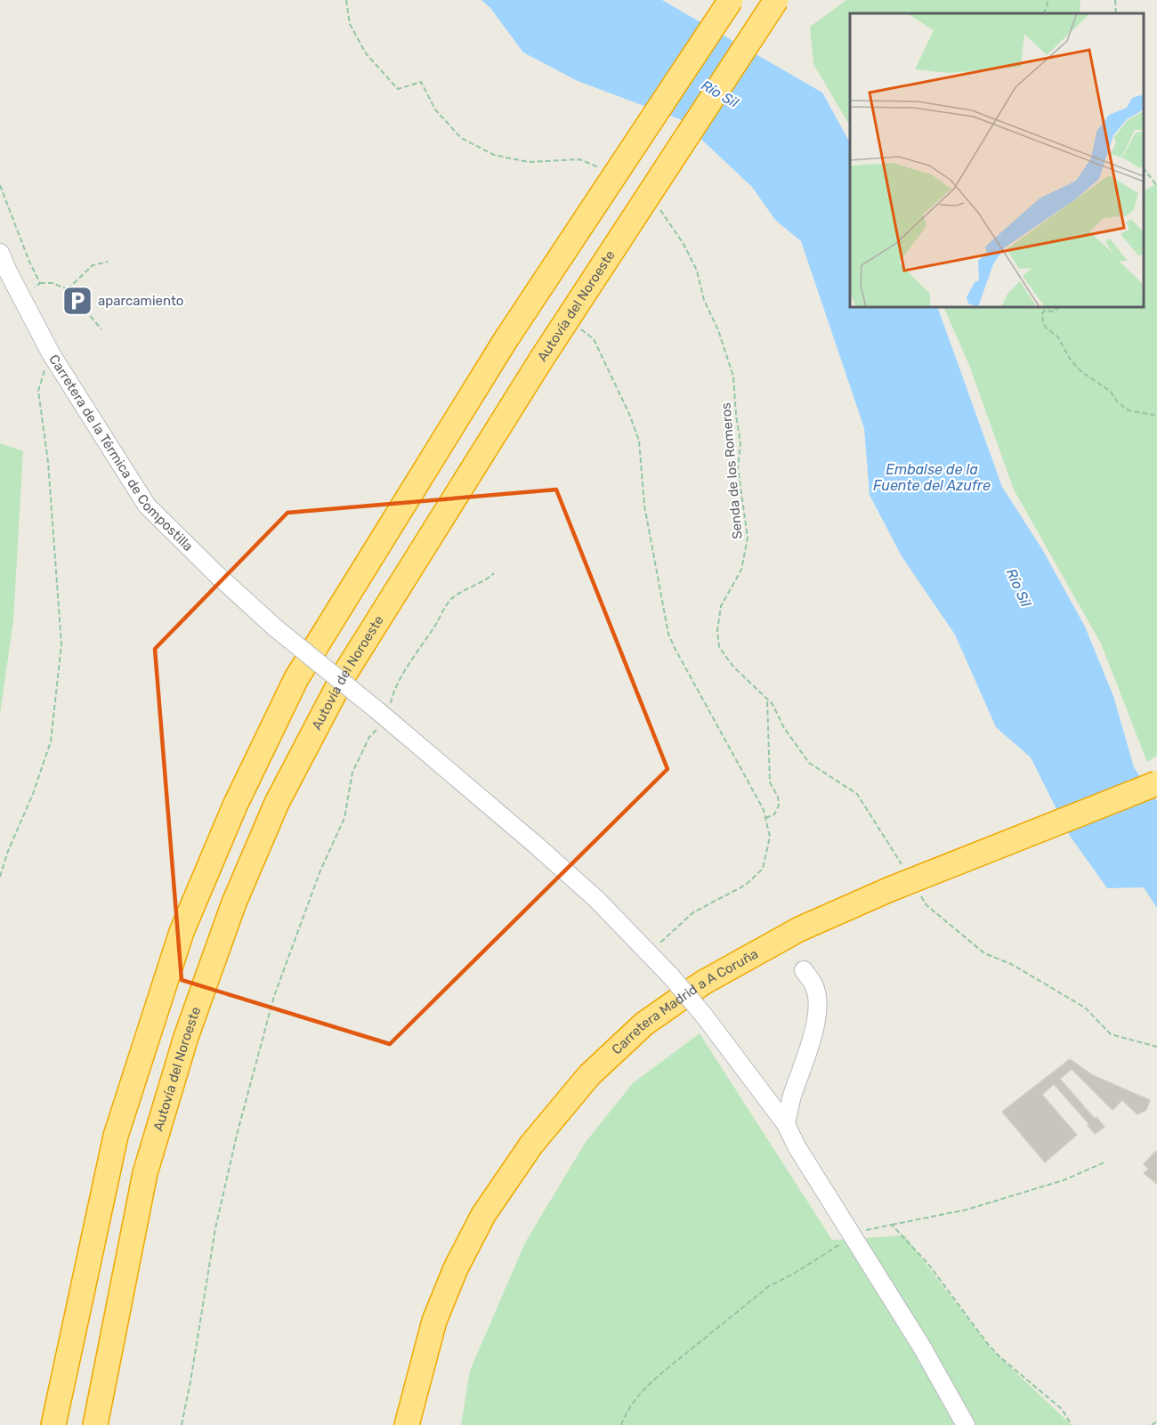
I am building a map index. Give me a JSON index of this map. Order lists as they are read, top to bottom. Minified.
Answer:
{"streets":{"highway":["Autovía del Noroeste","Carretera Madrid a A Coruña"],"street":["Carretera de la Térmica de Compostilla"],"path":["Senda de los Romeros"]},"water":["Río Sil","Embalse de la Fuente del Azufre"],"places":{"parking":["aparcamiento"]}}
